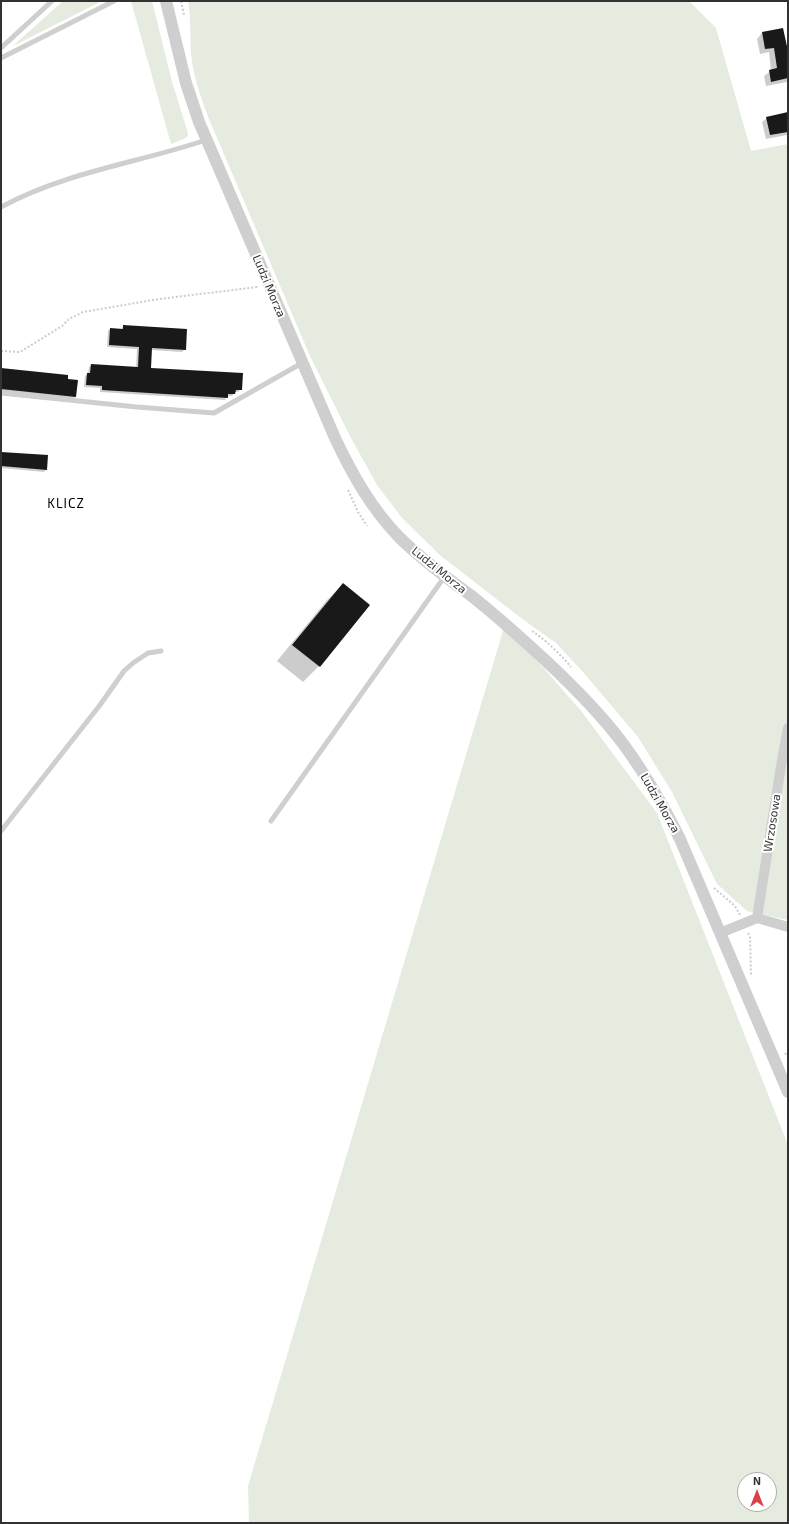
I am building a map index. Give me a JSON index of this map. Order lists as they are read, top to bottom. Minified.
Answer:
{"streets":{"street":["Ludzi Morza","Wrzosowa"]},"districts":["KLICZ"],"north":"top"}
